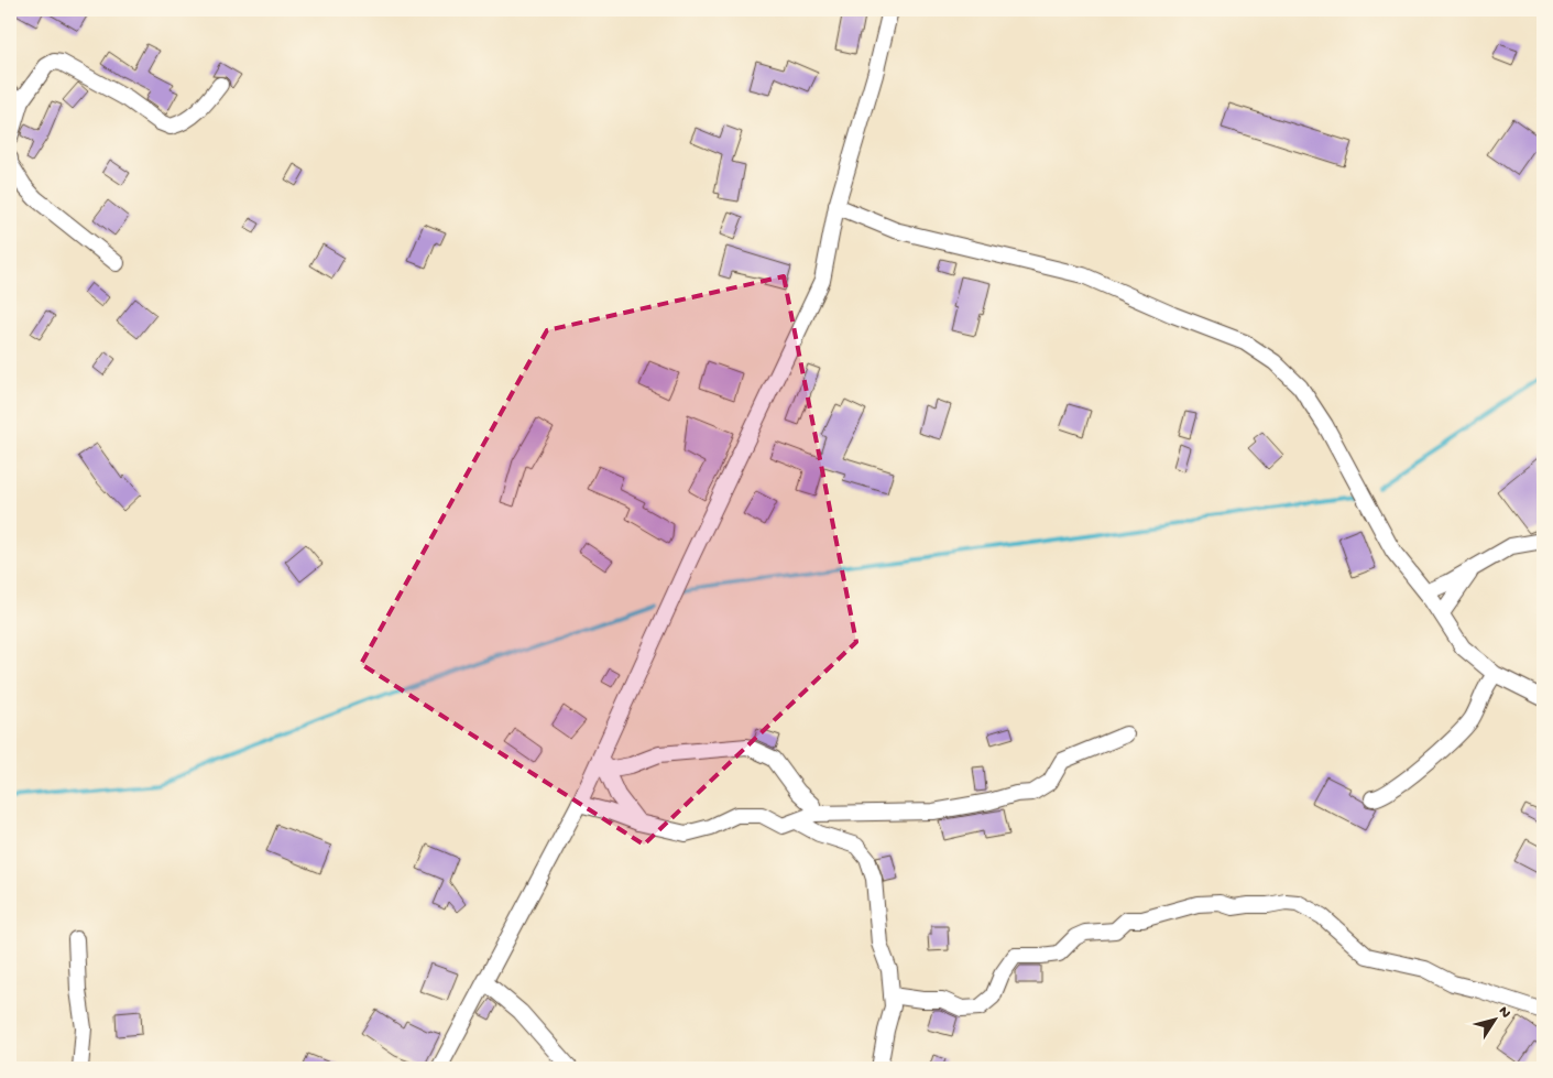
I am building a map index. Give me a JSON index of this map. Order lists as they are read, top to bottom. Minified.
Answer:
{"north":"top right"}
